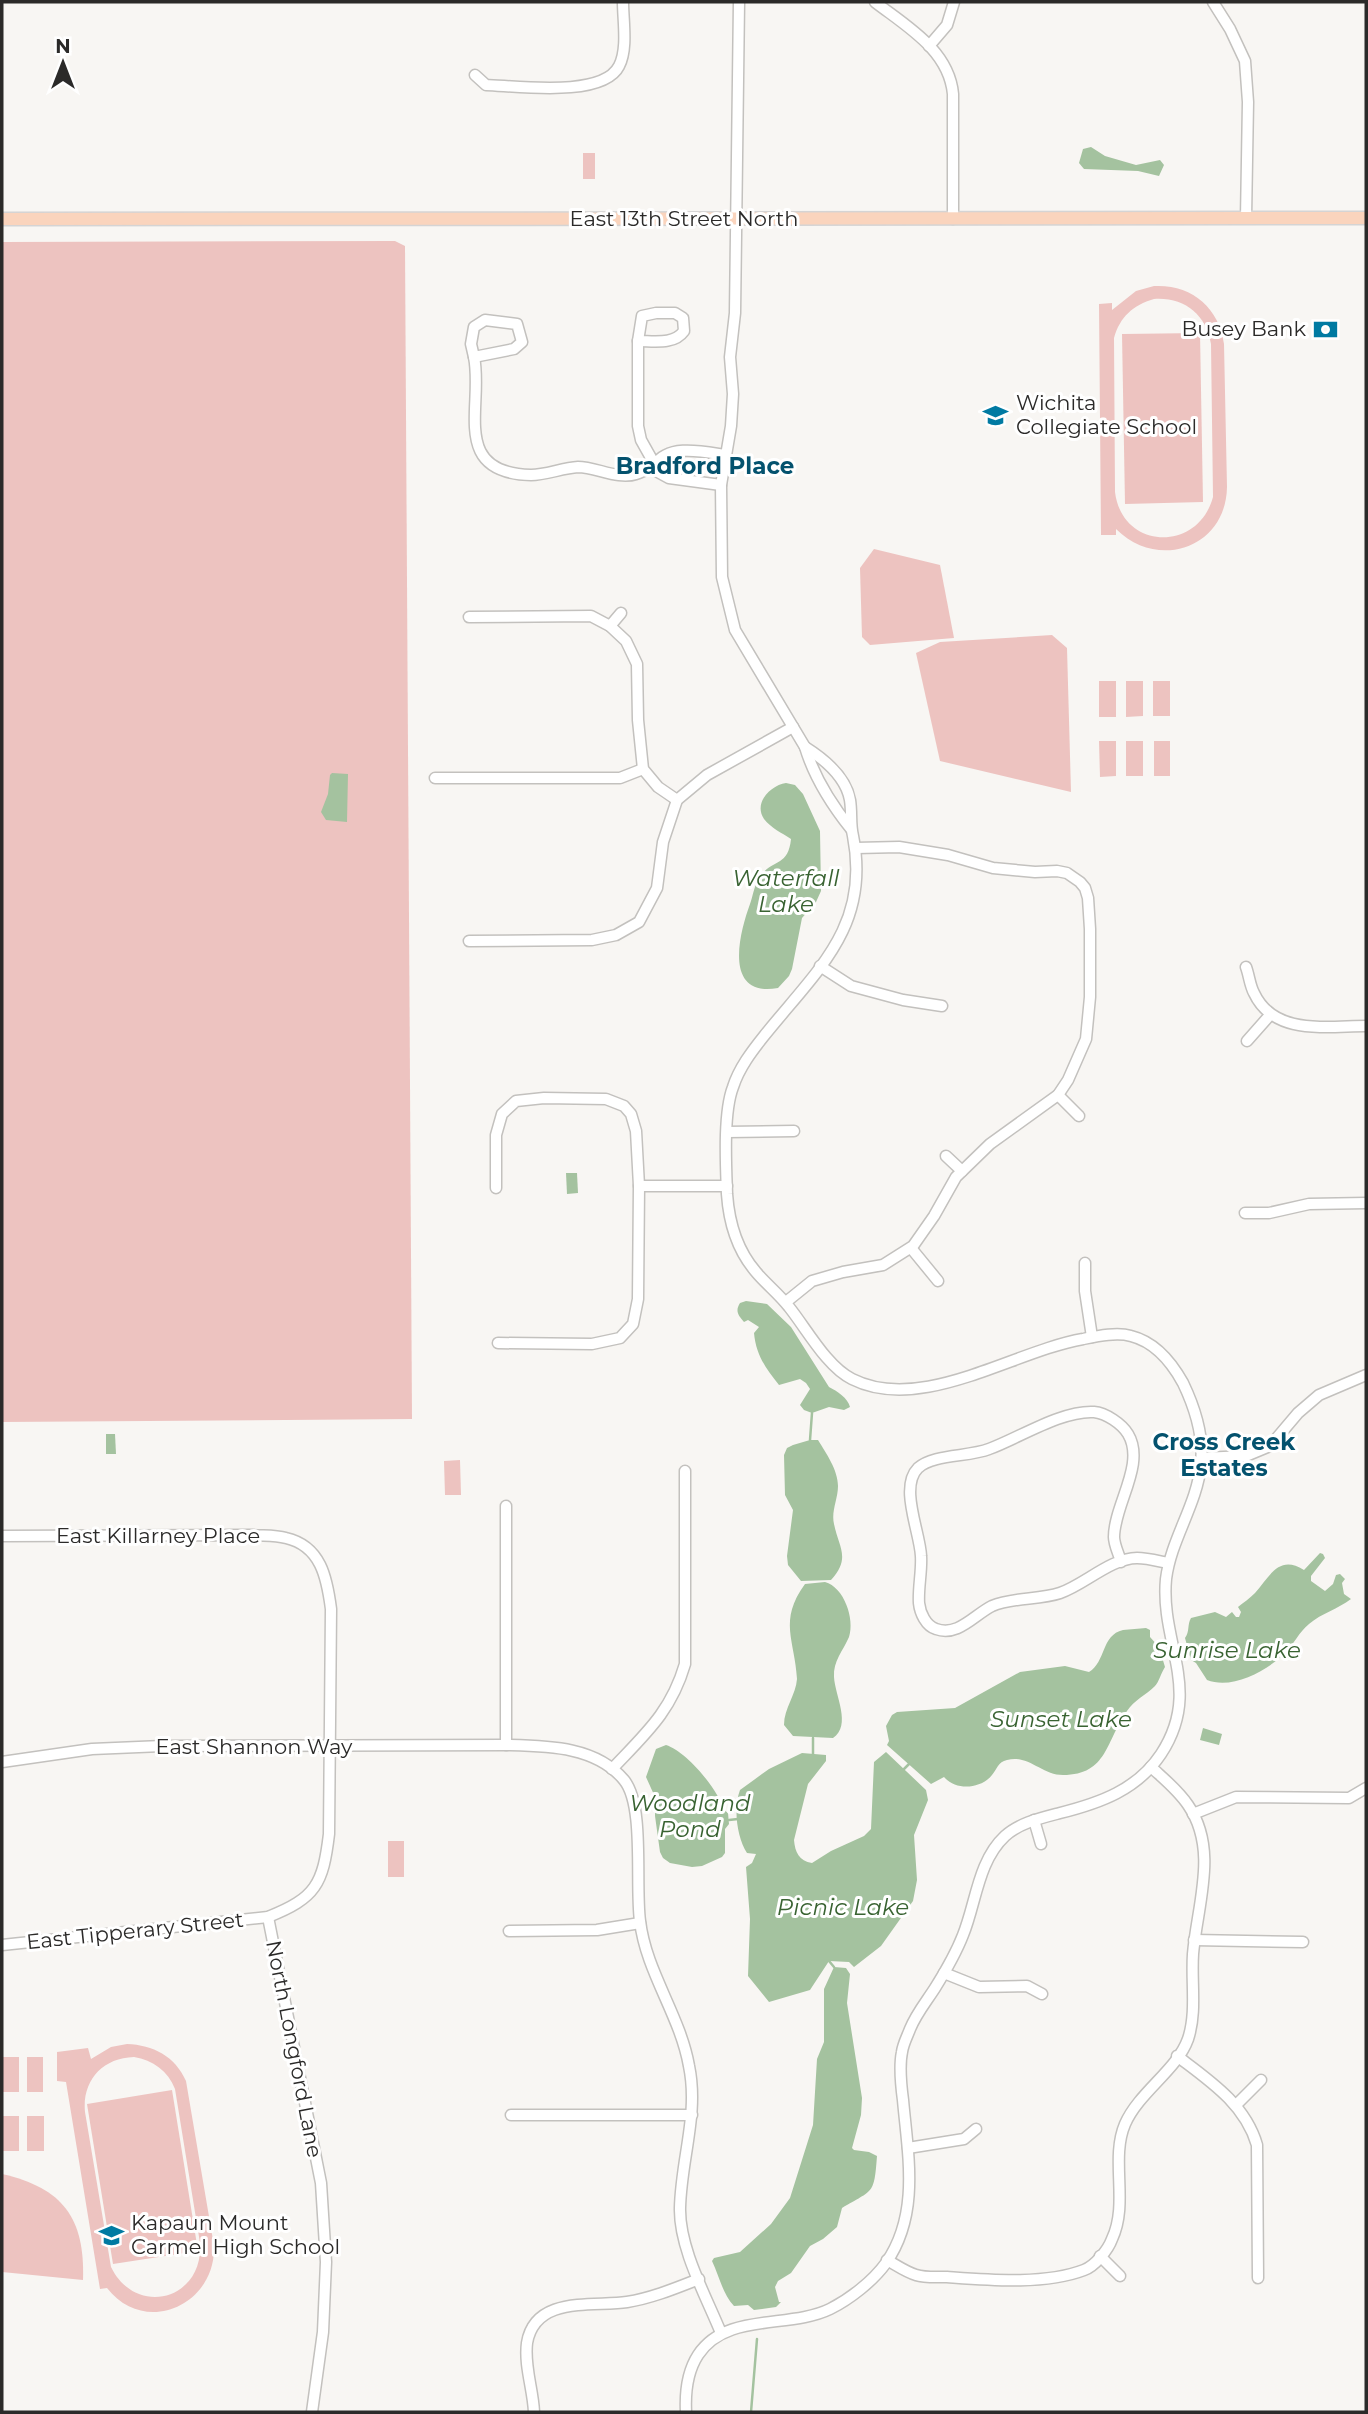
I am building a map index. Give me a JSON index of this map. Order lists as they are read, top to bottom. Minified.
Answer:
{"streets":{"main road":["East 13th Street North"],"street":["East Killarney Place","East Shannon Way","East Tipperary Street","North Longford Lane"]},"crossings":[["East Killarney Place","North Longford Lane"],["East Shannon Way","North Longford Lane"],["East Tipperary Street","North Longford Lane"]],"districts":["Bradford Place","Cross Creek Estates"],"water":["Waterfall Lake","Sunrise Lake","Sunset Lake","Woodland Pond","Picnic Lake"],"places":{"bank":["Busey Bank"],"school or university":["Wichita Collegiate School","Kapaun Mount Carmel High School"]},"north":"top"}
